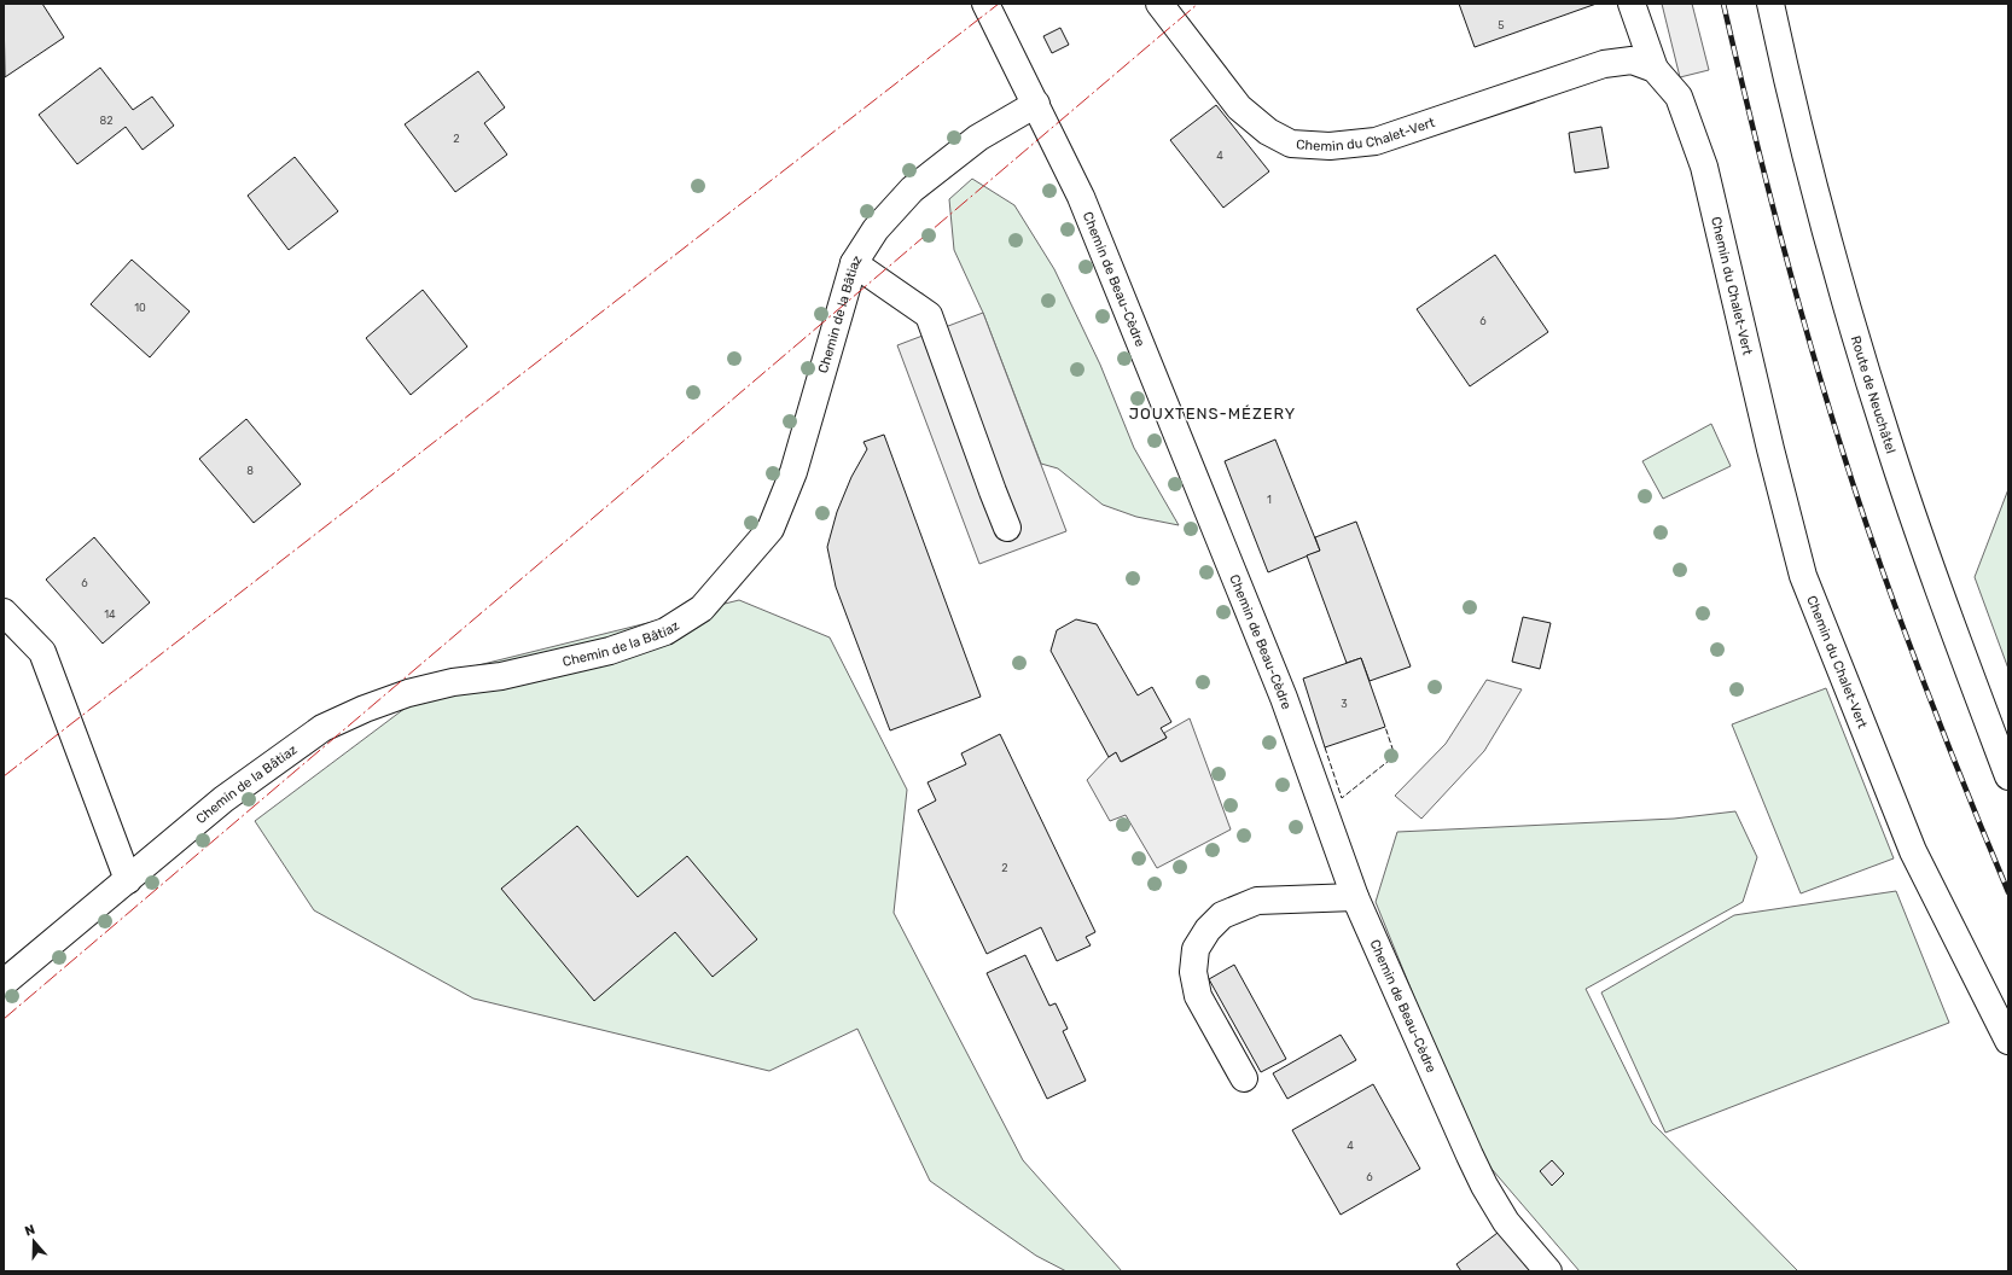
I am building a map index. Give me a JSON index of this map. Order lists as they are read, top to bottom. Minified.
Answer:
{"streets":{"street":["Chemin du Chalet-Vert","Chemin de Beau-Cèdre","Chemin de la Bâtiaz","Route de Neuchâtel"]},"crossings":[["Chemin de Beau-Cèdre","Chemin de la Bâtiaz"]],"districts":["JOUXTENS-MÉZERY"],"house_numbers":["5","82","2","4","10","6","8","1","6","14","3","2","4","6"],"north":"top"}
